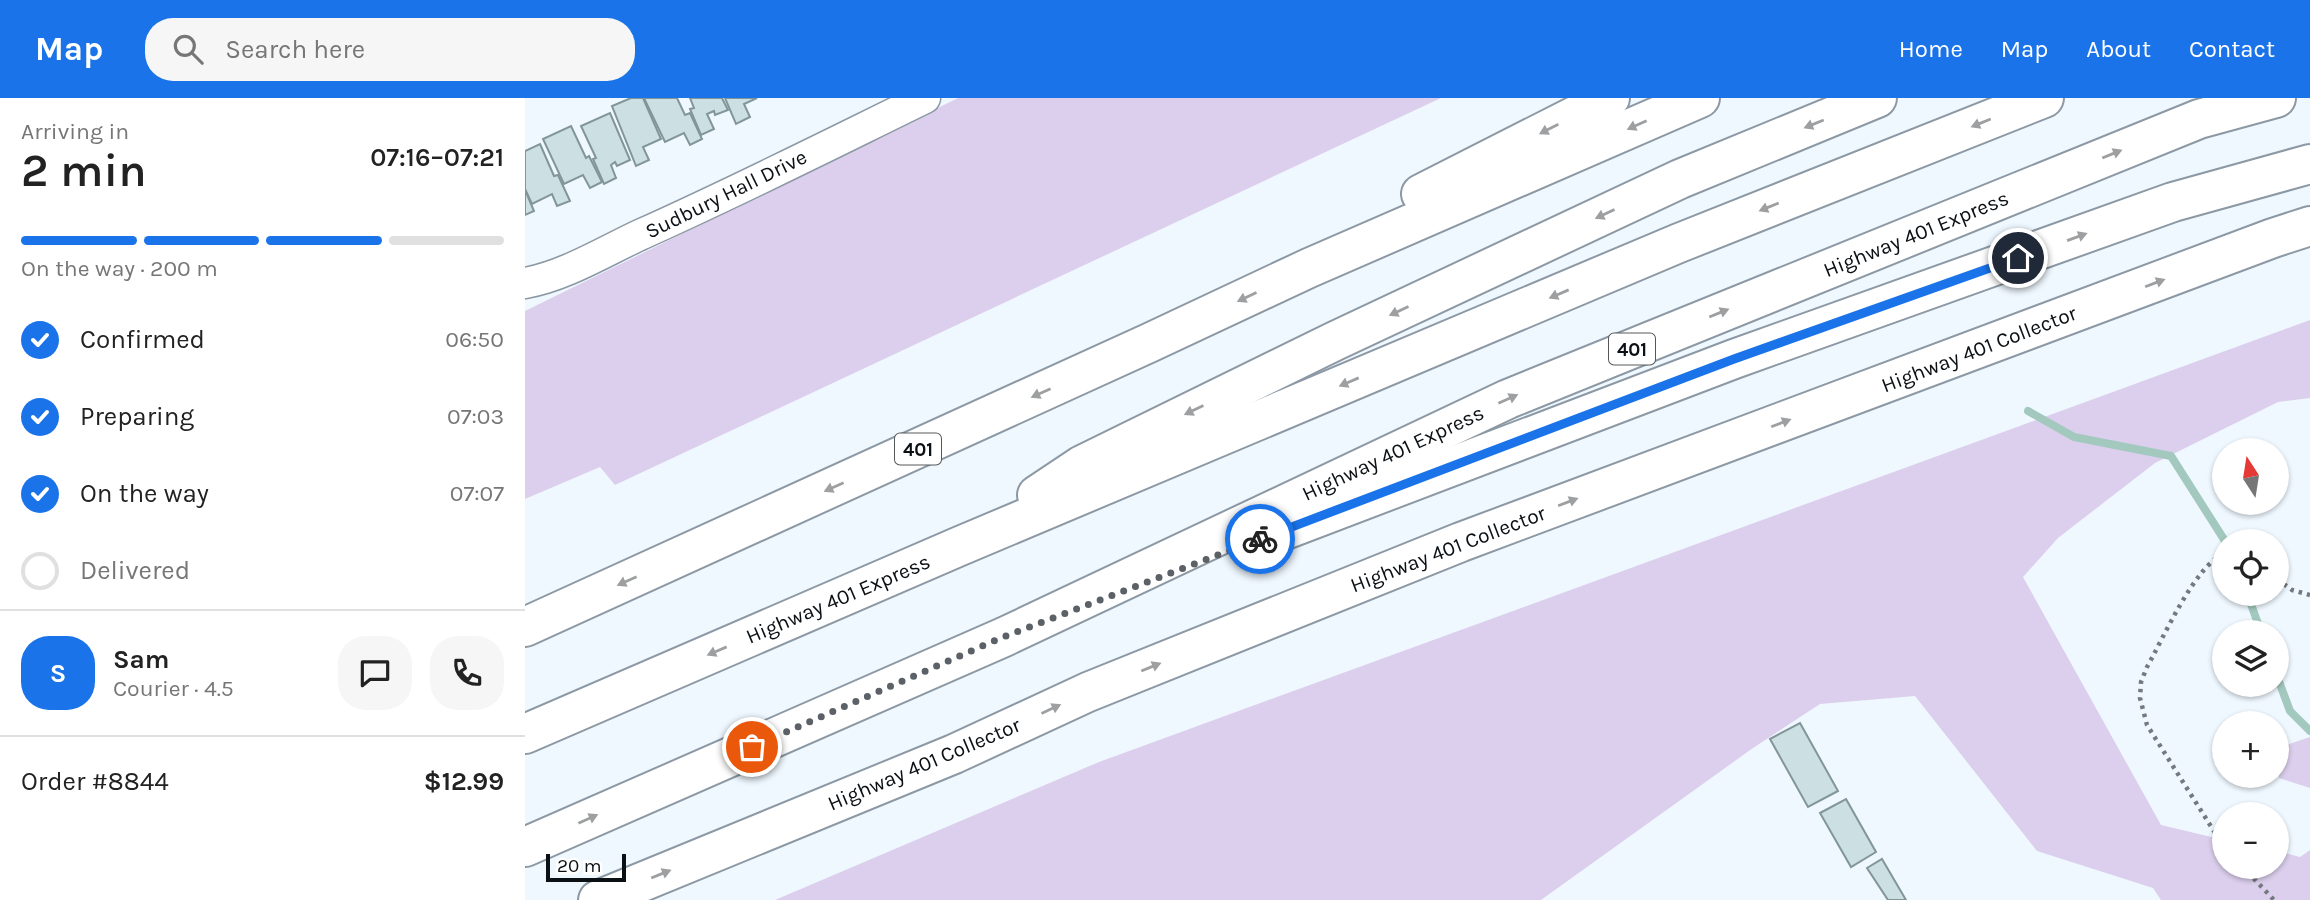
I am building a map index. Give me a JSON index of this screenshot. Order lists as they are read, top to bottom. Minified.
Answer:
{"streets":{"highway":["Highway 401 Express","401","Highway 401 Collector"],"street":["Sudbury Hall Drive"]},"scale_bar":"20 m","north":"top","page":{"header":"Map","search":"Search here","nav":["Home","Map","About","Contact"],"heading":["2 min","Arriving in","07:16–07:21"],"panel":["Sam","Courier · 4.5","Order #8844","$12.99"],"bar":"On the way · 200 m","list":[["Confirmed","06:50"],["Preparing","07:03"],["On the way","07:07"],"Delivered"],"map_buttons":["+","−"],"round":"S","scale":"20 m"}}
